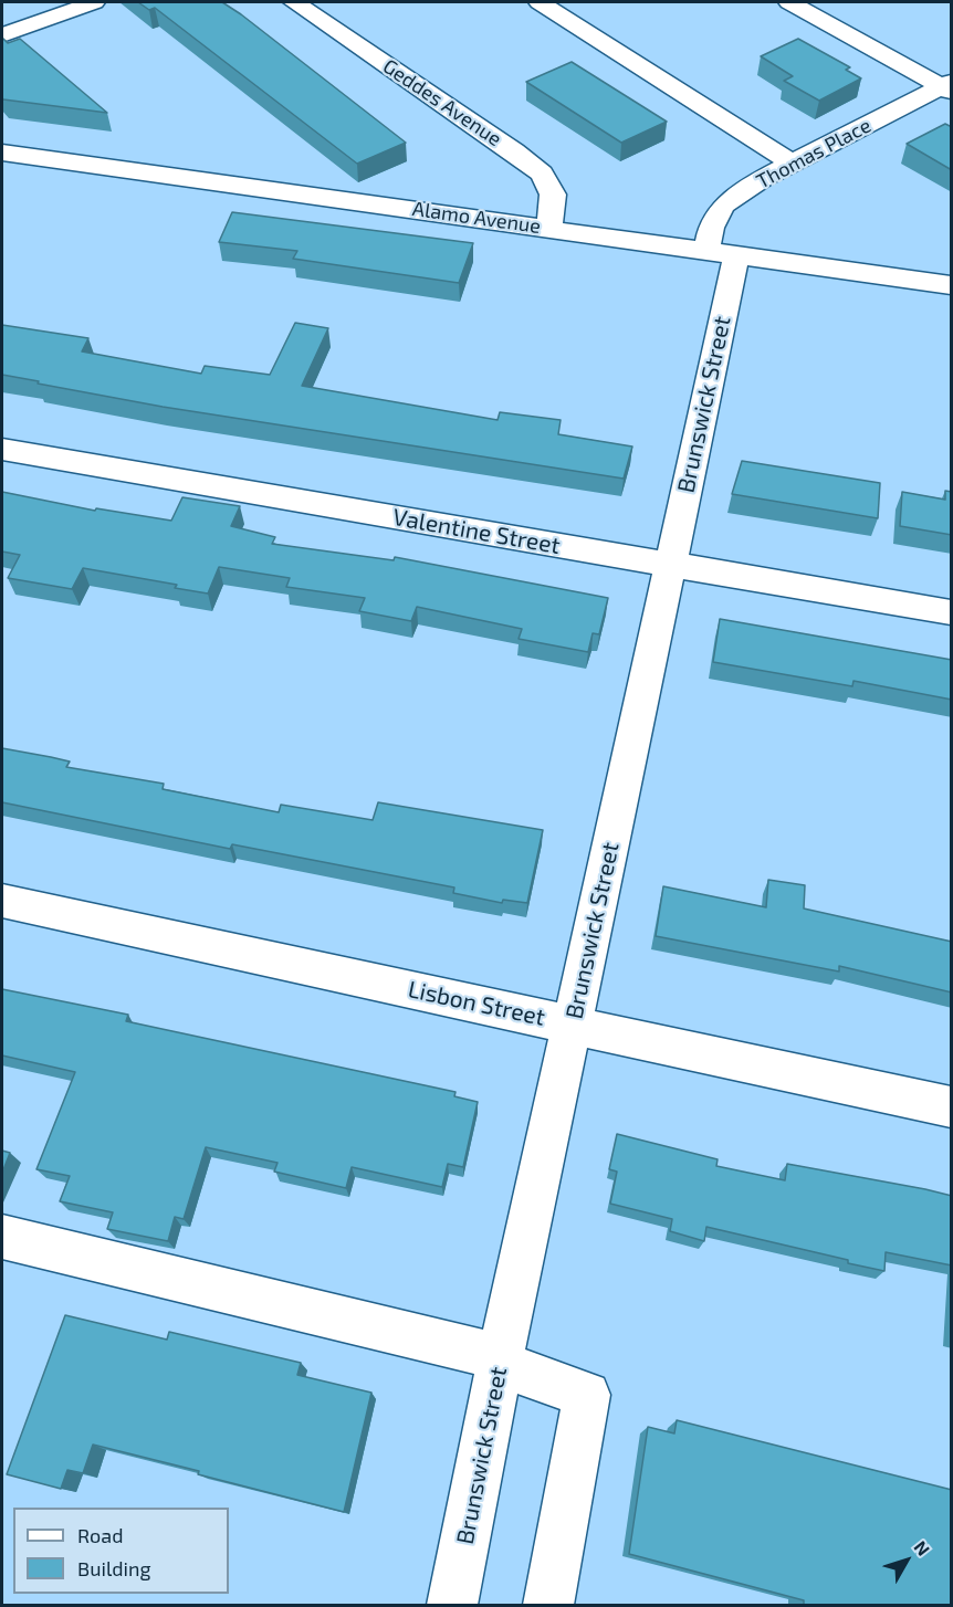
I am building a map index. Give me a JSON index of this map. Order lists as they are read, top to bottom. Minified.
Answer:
{"streets":{"street":["Geddes Avenue","Thomas Place","Alamo Avenue","Brunswick Street","Valentine Street","Lisbon Street"]},"crossings":[["Geddes Avenue","Alamo Avenue"],["Thomas Place","Alamo Avenue"],["Thomas Place","Brunswick Street"],["Alamo Avenue","Brunswick Street"],["Brunswick Street","Valentine Street"],["Brunswick Street","Lisbon Street"]],"legend":["Road","Building"],"north":"top right"}
